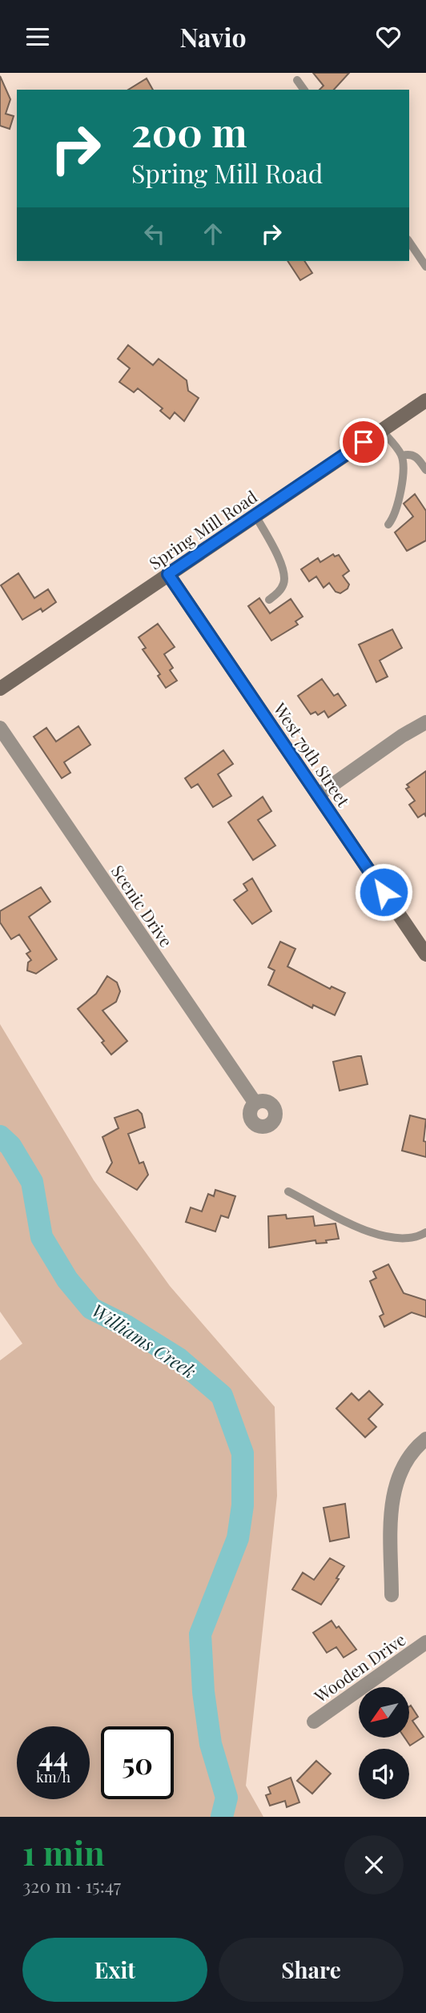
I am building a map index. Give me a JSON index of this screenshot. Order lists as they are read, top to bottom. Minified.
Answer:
{"streets":{"street":["Spring Mill Road","West 79th Street","Scenic Drive","Wooden Drive"]},"crossings":[["Spring Mill Road","West 79th Street"]],"water":["Williams Creek"],"north":"bottom left","page":{"header":"Navio","turn":["200 m","Spring Mill Road"],"speed":"44 km/h","limit":"50","heading":["1 min","320 m · 15:47"],"buttons":["Exit","Share"]}}
